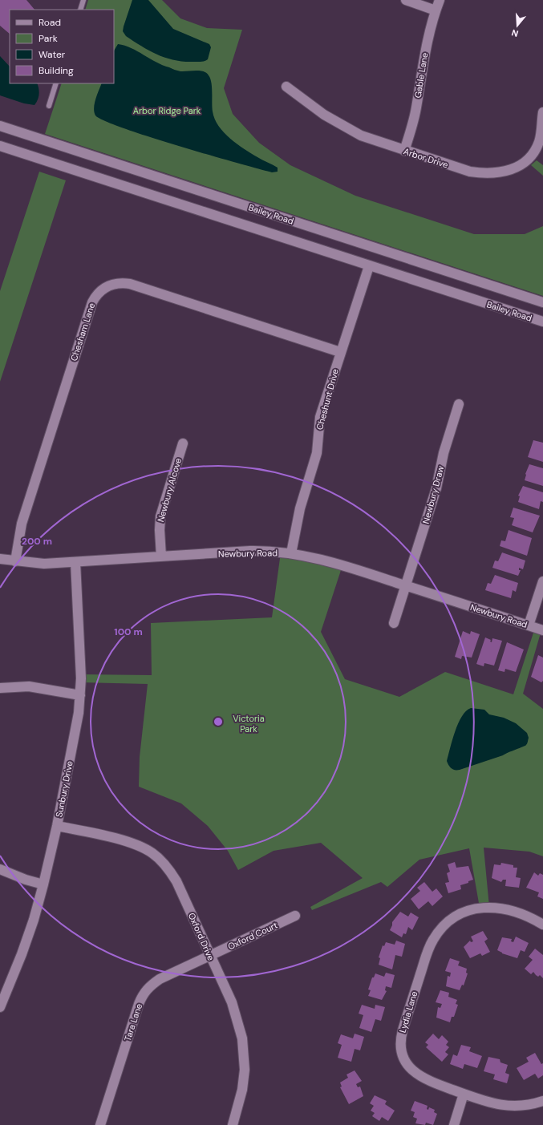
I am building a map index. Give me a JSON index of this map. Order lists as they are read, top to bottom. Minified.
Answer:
{"streets":{"street":["Gable Lane","Arbor Drive","Bailey Road","Chesham Lane","Cheshunt Drive","Newbury Alcove","Newbury Draw","Newbury Road","Sunbury Drive","Oxford Court","Oxford Drive","Lydia Lane","Tara Lane"]},"crossings":[["Gable Lane","Arbor Drive"],["Bailey Road","Cheshunt Drive"],["Chesham Lane","Cheshunt Drive"],["Chesham Lane","Newbury Road"],["Cheshunt Drive","Newbury Road"],["Newbury Alcove","Newbury Road"],["Newbury Draw","Newbury Road"],["Newbury Road","Sunbury Drive"],["Sunbury Drive","Oxford Drive"],["Oxford Court","Oxford Drive"],["Oxford Court","Tara Lane"],["Oxford Drive","Tara Lane"]],"parks":["Arbor Ridge Park","Victoria Park"],"legend":["Road","Park","Water","Building"],"north":"bottom","rings":["200 m","100 m"]}
